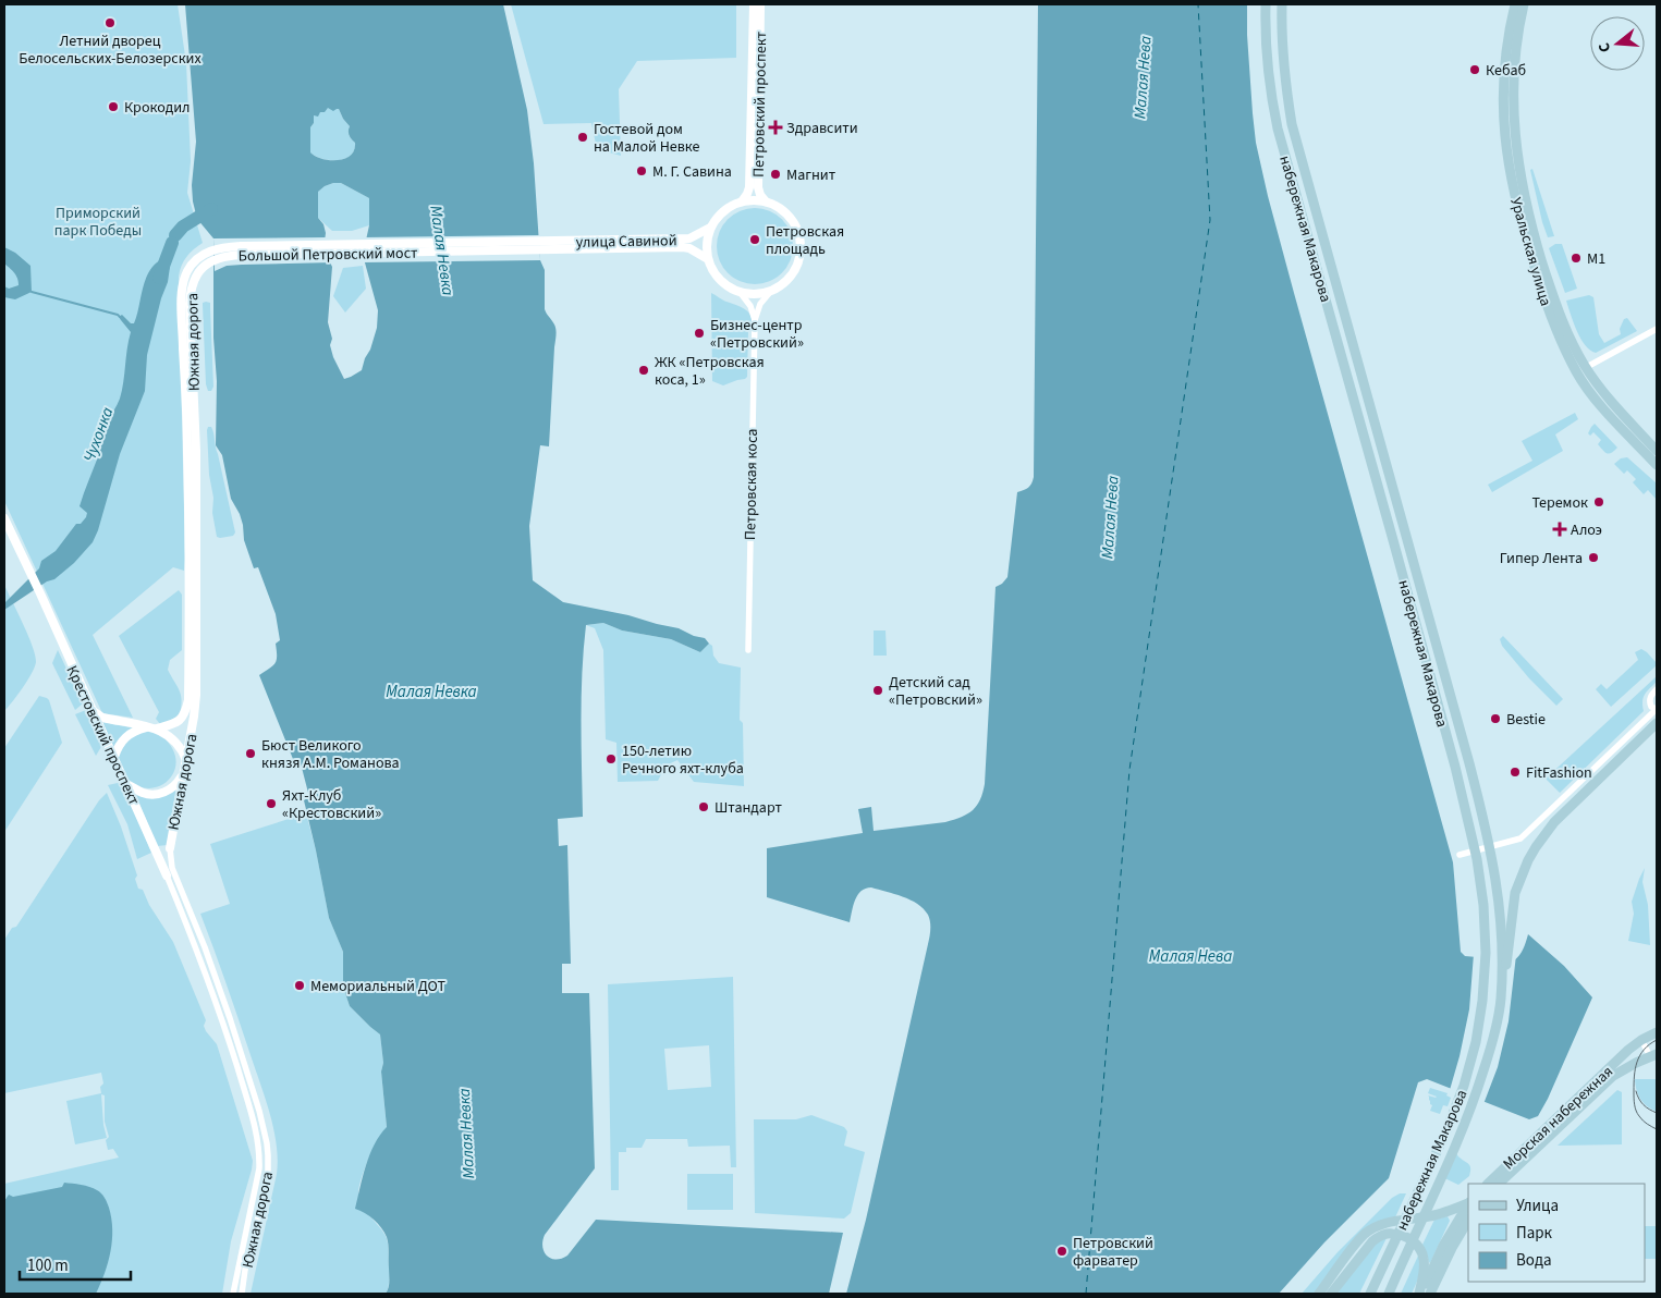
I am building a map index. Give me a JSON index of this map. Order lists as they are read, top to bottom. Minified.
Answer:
{"streets":{"main road":["набережная Макарова","Уральская улица","Морская набережная"],"street":["Петровский проспект","улица Савиной","Большой Петровский мост","Южная дорога","Петровская коса","Крестовский проспект"]},"crossings":[["Петровский проспект","улица Савиной"],["Петровский проспект","Петровская коса"],["улица Савиной","Большой Петровский мост"],["улица Савиной","Петровская коса"],["Большой Петровский мост","Южная дорога"],["Южная дорога","Крестовский проспект"]],"water":["Малая Нева","Малая Невка","Чухонка"],"parks":["Приморский парк Победы"],"places":{"other":["Летний дворец Белосельских-Белозерских","Кебаб","Крокодил","Гостевой дом на Малой Невке","М. Г. Савина","Магнит","Петровская площадь","М1","Бизнес-центр «Петровский»","ЖК «Петровская коса, 1»","Теремок","Гипер Лента","Детский сад «Петровский»","Bestie","Бюст Великого князя А.М. Романова","150-летию Речного яхт-клуба","FitFashion","Яхт-Клуб «Крестовский»","Штандарт","Мемориальный ДОТ","Петровский фарватер"],"health":["Здравсити","Алоэ"]},"legend":["Улица","Парк","Вода"],"scale_bar":"100 m","north":"left"}
